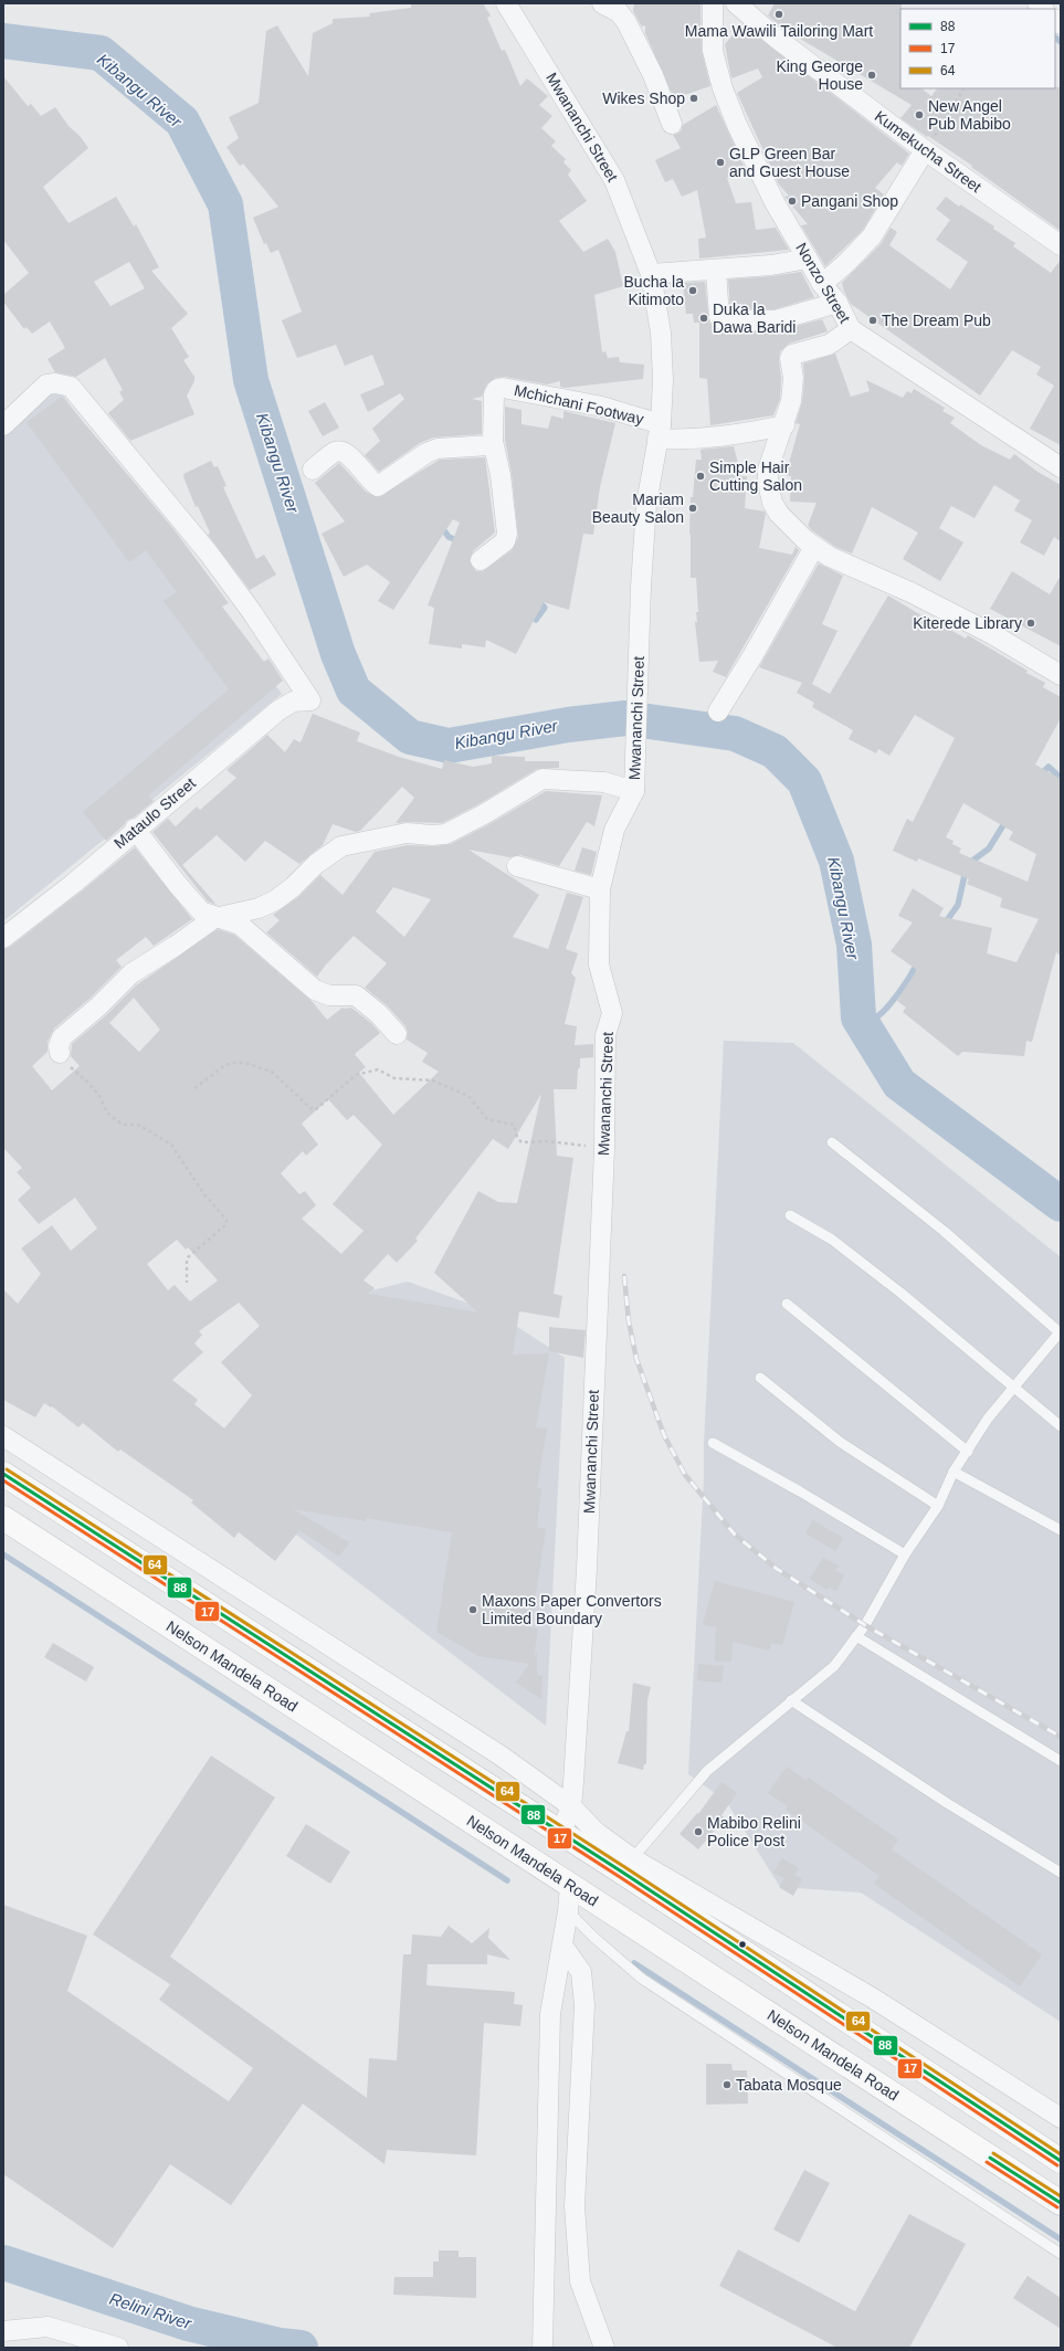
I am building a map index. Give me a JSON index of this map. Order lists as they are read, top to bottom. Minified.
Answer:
{"streets":{"main road":["Nelson Mandela Road"],"street":["Mwananchi Street","Kumekucha Street","Nonzo Street","Mchichani Footway","Mataulo Street"]},"crossings":[["Mwananchi Street","Mchichani Footway"]],"water":["Kibangu River","Relini River"],"places":["Mama Wawili Tailoring Mart","King George House","Wikes Shop","New Angel Pub Mabibo","GLP Green Bar and Guest House","Pangani Shop","Bucha la Kitimoto","Duka la Dawa Baridi","The Dream Pub","Simple Hair Cutting Salon","Mariam Beauty Salon","Kiterede Library","Maxons Paper Convertors Limited Boundary","Mabibo Relini Police Post","Tabata Mosque"],"lines":["transit line 64","transit line 88","transit line 17"],"legend":["88","17","64"]}
